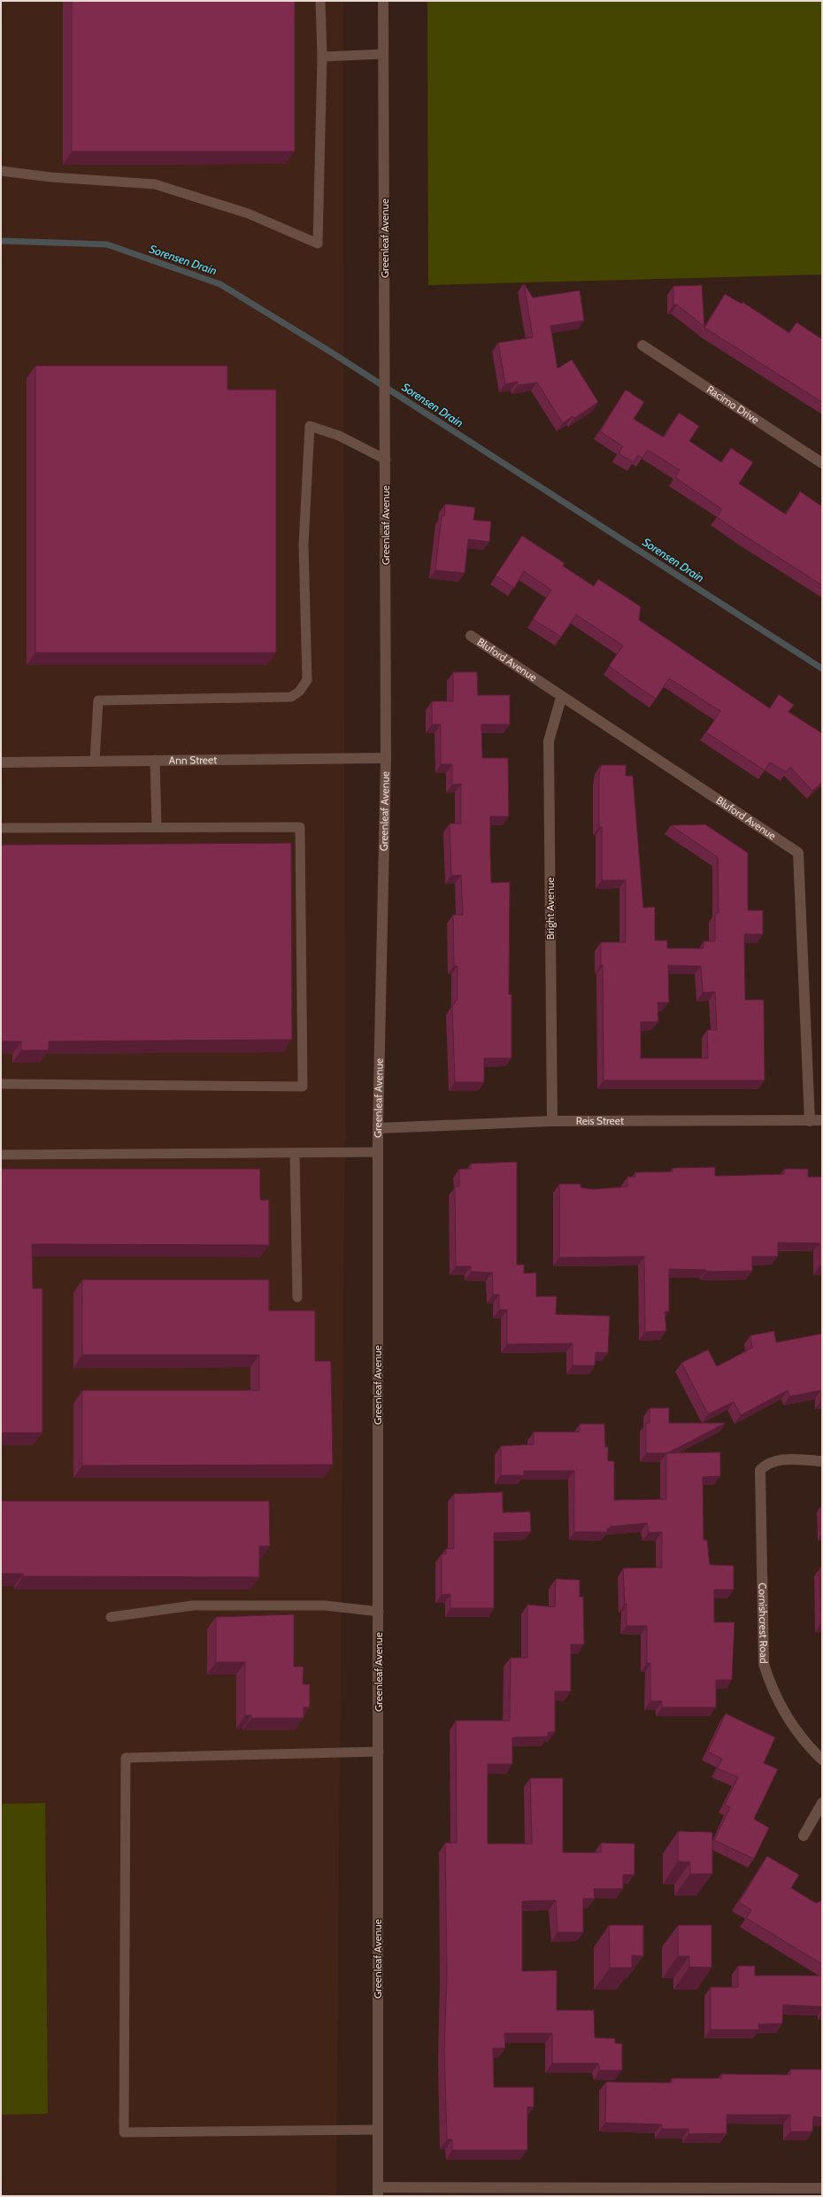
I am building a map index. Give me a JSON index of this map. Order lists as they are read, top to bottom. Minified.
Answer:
{"streets":{"street":["Greenleaf Avenue","Racimo Drive","Bluford Avenue","Ann Street","Bright Avenue","Reis Street","Cornishcrest Road"]},"crossings":[["Greenleaf Avenue","Ann Street"],["Greenleaf Avenue","Reis Street"],["Bluford Avenue","Bright Avenue"],["Bluford Avenue","Reis Street"],["Bright Avenue","Reis Street"]],"water":["Sorensen Drain"]}
